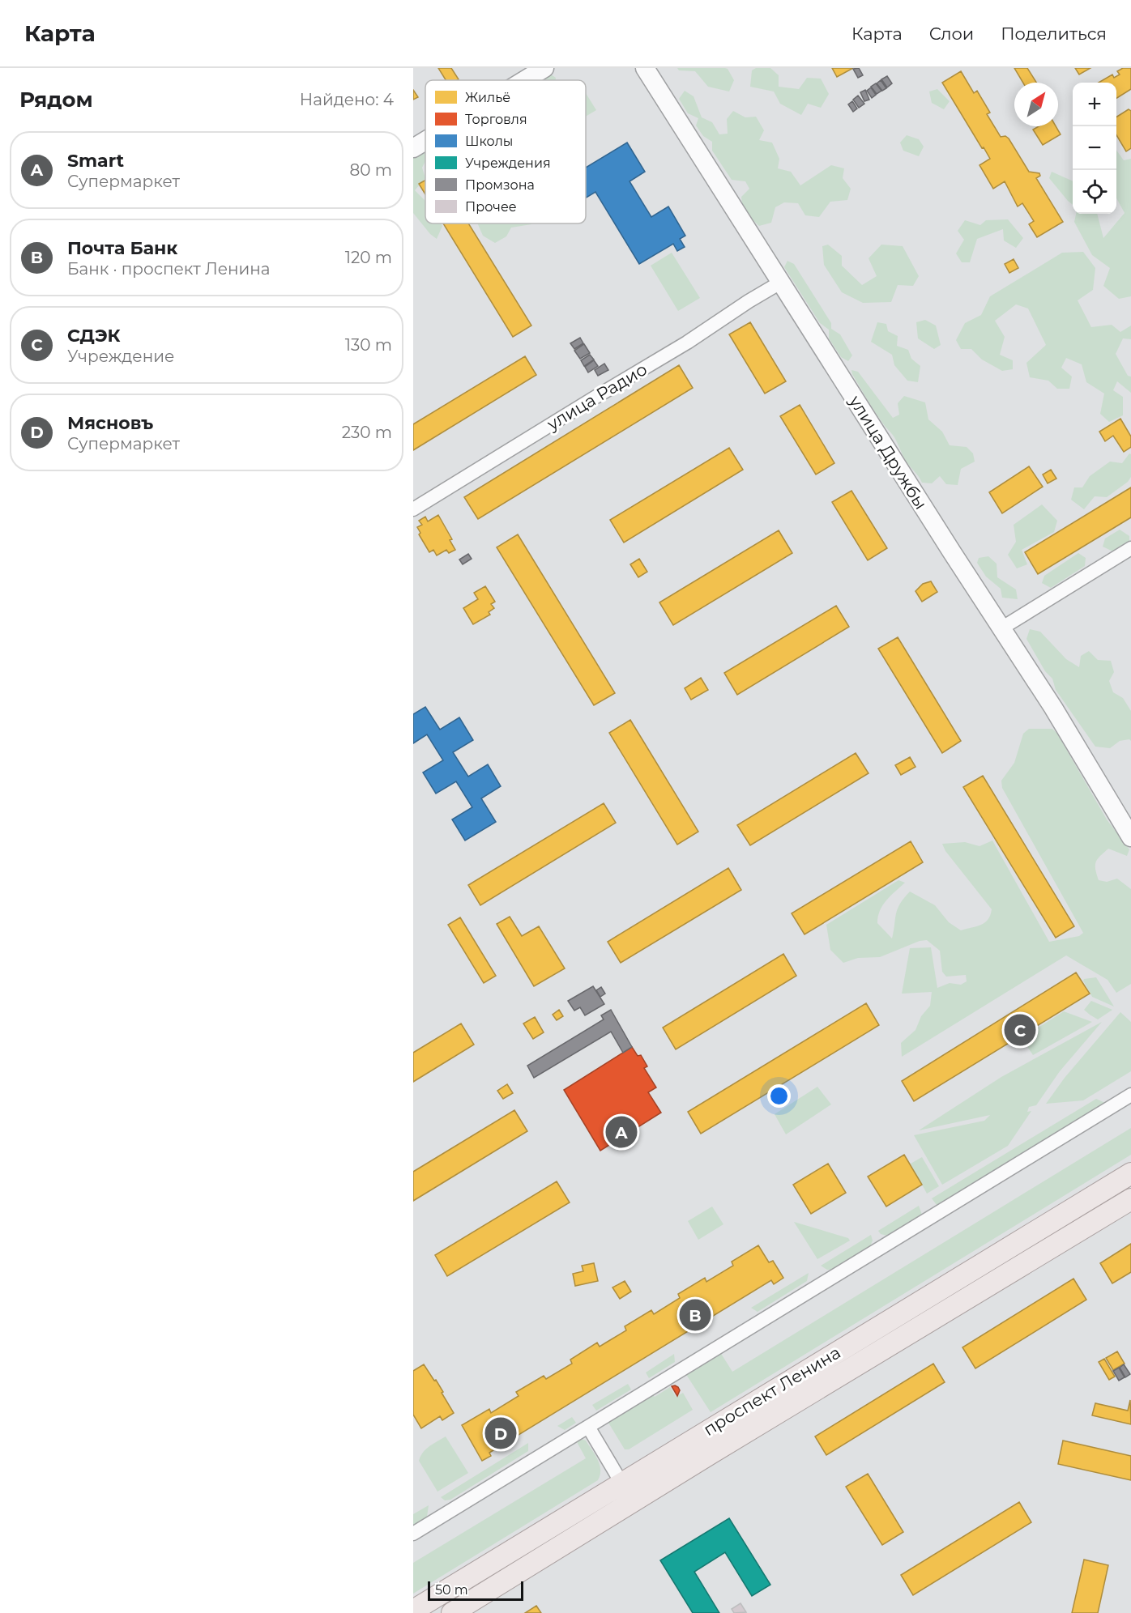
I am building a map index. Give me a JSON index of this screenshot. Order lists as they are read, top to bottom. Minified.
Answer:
{"streets":{"main road":["проспект Ленина"],"street":["улица Радио","улица Дружбы"]},"crossings":[["улица Радио","улица Дружбы"]],"legend":["Жильё","Торговля","Школы","Учреждения","Промзона","Прочее"],"scale_bar":"50 m","north":"top right","page":{"header":"Карта","nav":["Карта","Слои","Поделиться"],"heading":["Рядом","Найдено: 4"],"map_buttons":["+","−"],"list":[{"mark":"A","name":"Smart","note":"Супермаркет","value":"80 m"},{"mark":"B","name":"Почта Банк","note":"Банк · проспект Ленина","value":"120 m"},{"mark":"C","name":"СДЭК","note":"Учреждение","value":"130 m"},{"mark":"D","name":"Мясновъ","note":"Супермаркет","value":"230 m"}],"pins":["C","A","B","D"],"scale":"50 m"}}
